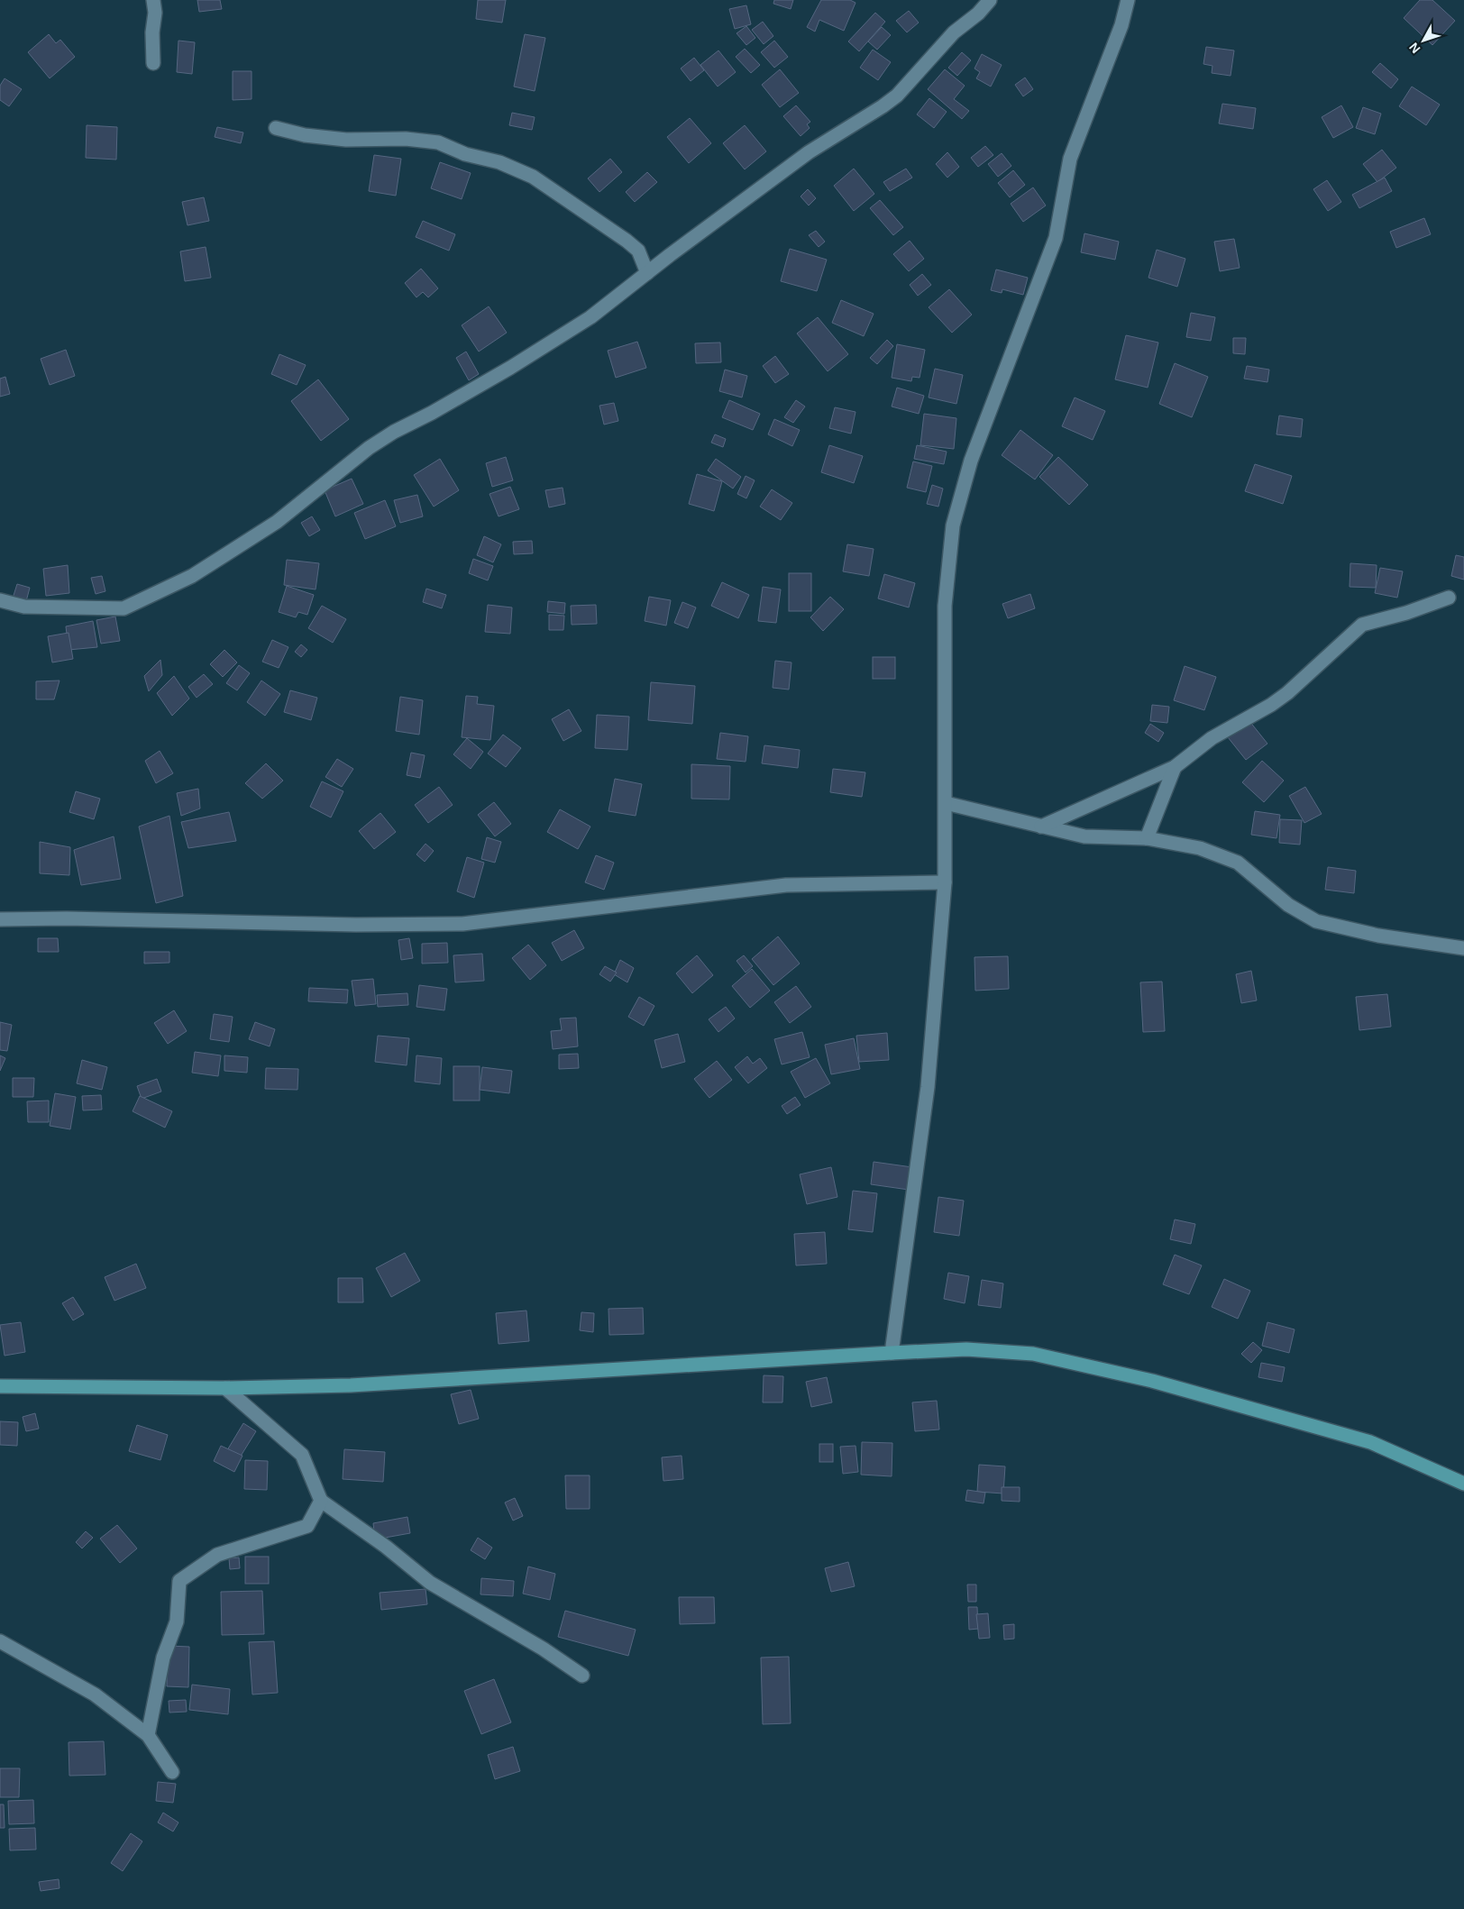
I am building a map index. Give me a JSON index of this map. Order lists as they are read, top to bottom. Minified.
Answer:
{"north":"bottom left"}
